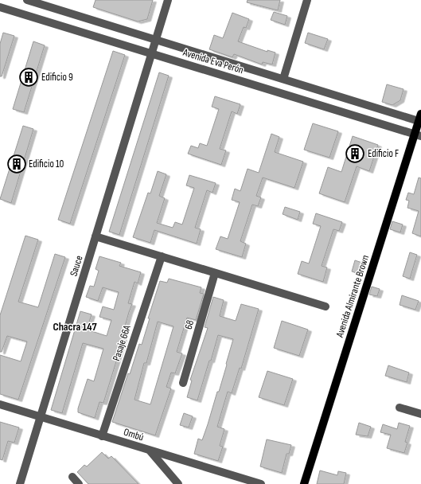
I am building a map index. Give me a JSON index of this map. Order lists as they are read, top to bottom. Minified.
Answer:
{"streets":{"main road":["Avenida Almirante Brown"],"street":["Avenida Eva Perón","Sauce","68","Pasaje 66A","Ombú"]},"crossings":[["Avenida Eva Perón","Sauce"],["Avenida Eva Perón","Avenida Almirante Brown"],["Sauce","Ombú"],["Pasaje 66A","Ombú"]],"districts":["Chacra 147"],"places":{"building":["Edificio 9","Edificio F","Edificio 10"]}}
